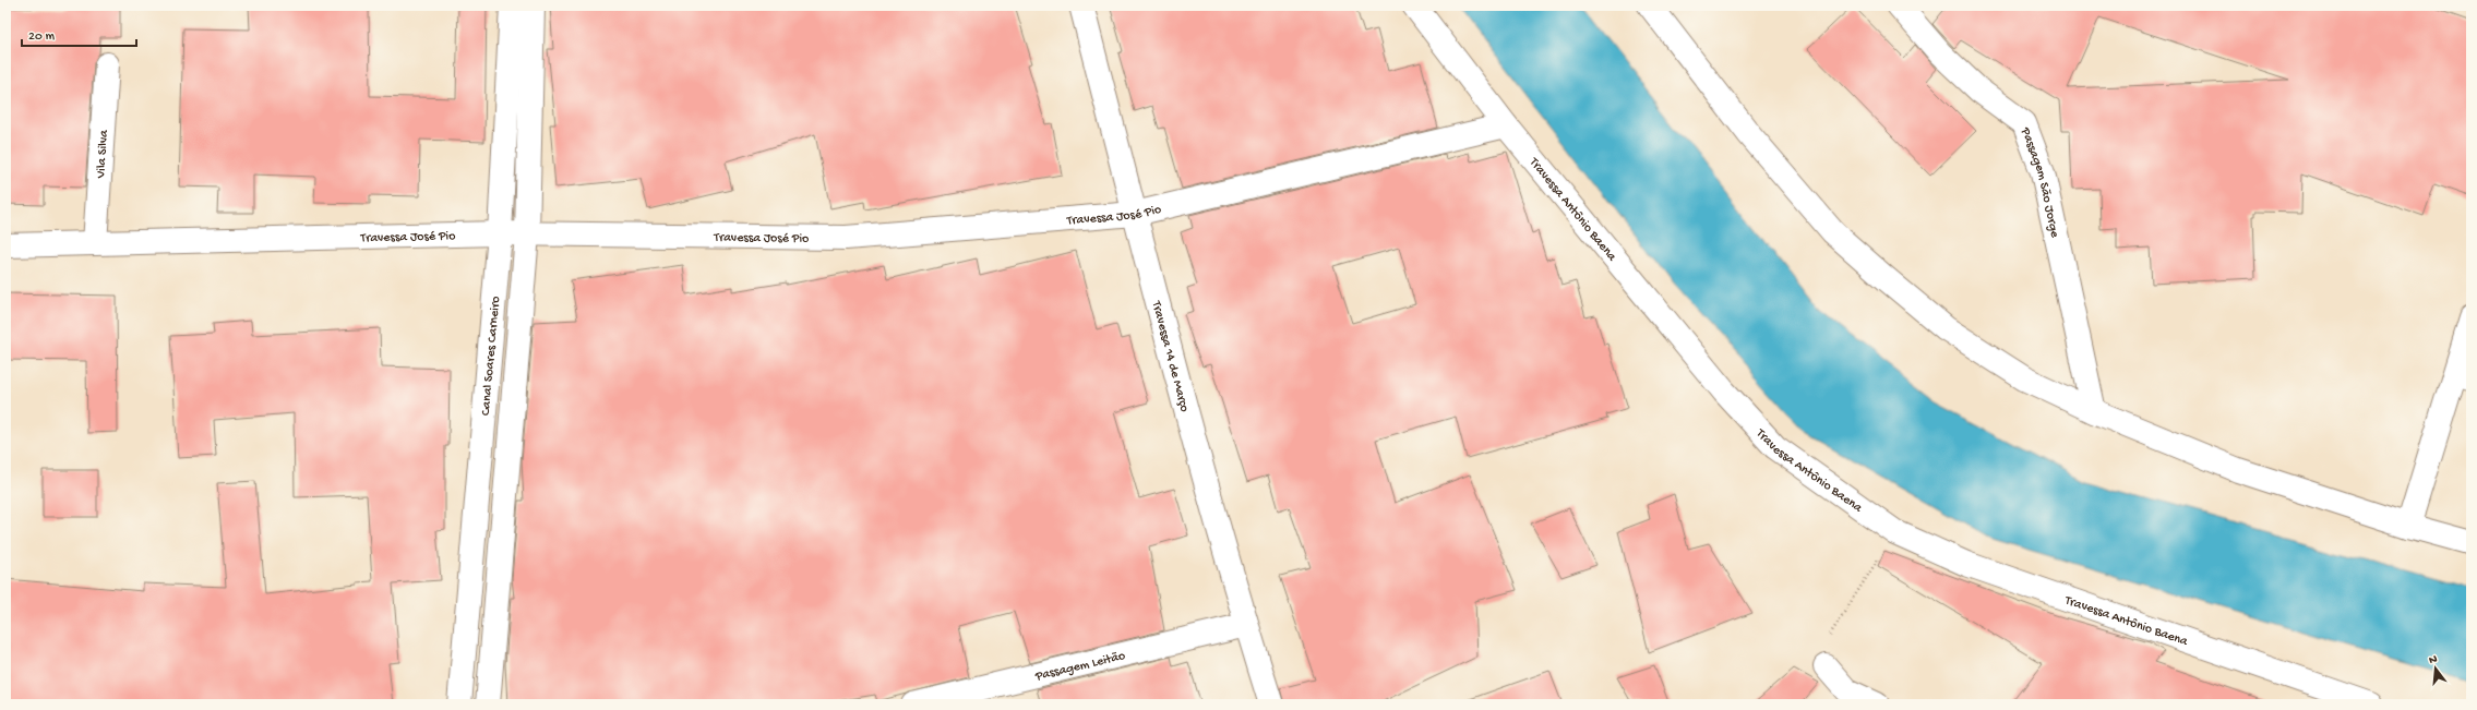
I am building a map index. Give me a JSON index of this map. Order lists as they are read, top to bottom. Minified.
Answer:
{"streets":{"street":["Vila Silva","Passagem São Jorge","Travessa Antônio Baena","Travessa José Pio","Canal Soares Carneiro","Travessa 14 de Março","Passagem Leitão"]},"crossings":[["Vila Silva","Travessa José Pio"],["Travessa Antônio Baena","Travessa José Pio"],["Travessa José Pio","Canal Soares Carneiro"],["Travessa José Pio","Travessa 14 de Março"],["Travessa 14 de Março","Passagem Leitão"]],"scale_bar":"20 m","north":"top"}
